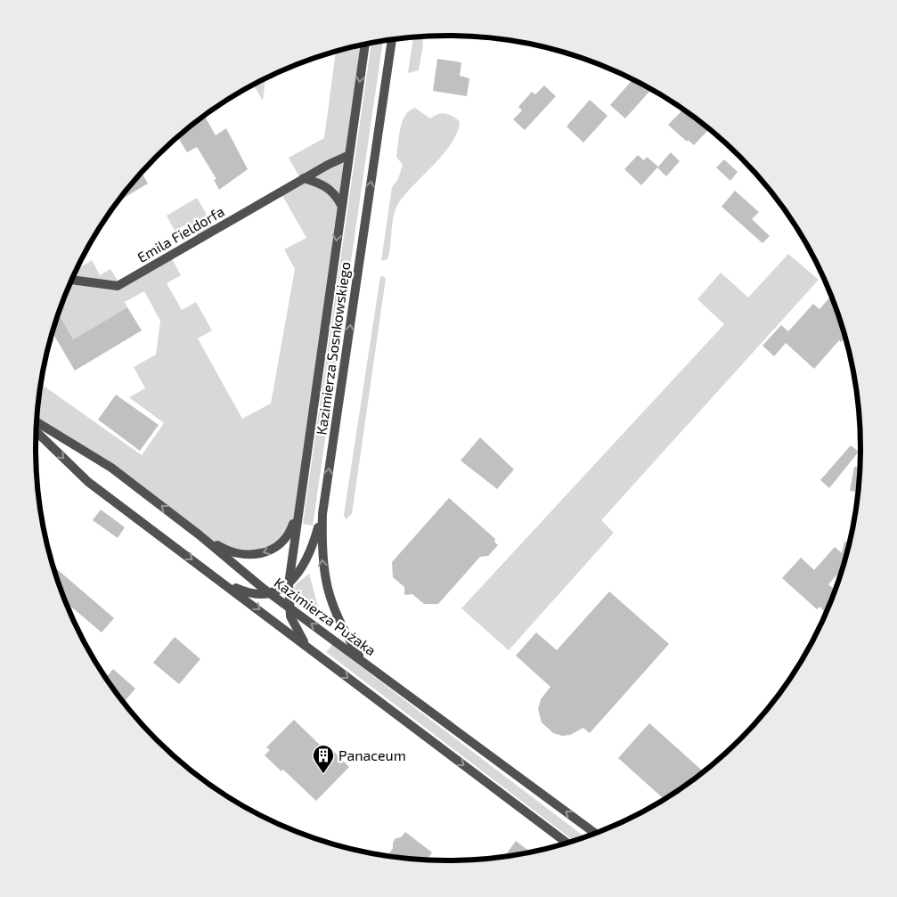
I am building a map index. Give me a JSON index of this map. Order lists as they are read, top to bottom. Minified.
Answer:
{"streets":{"street":["Emila Fieldorfa","Kazimierza Sosnkowskiego","Kazimierza Pużaka"]},"crossings":[["Emila Fieldorfa","Kazimierza Sosnkowskiego"],["Kazimierza Sosnkowskiego","Kazimierza Pużaka"]],"places":{"building":["Panaceum"]}}
